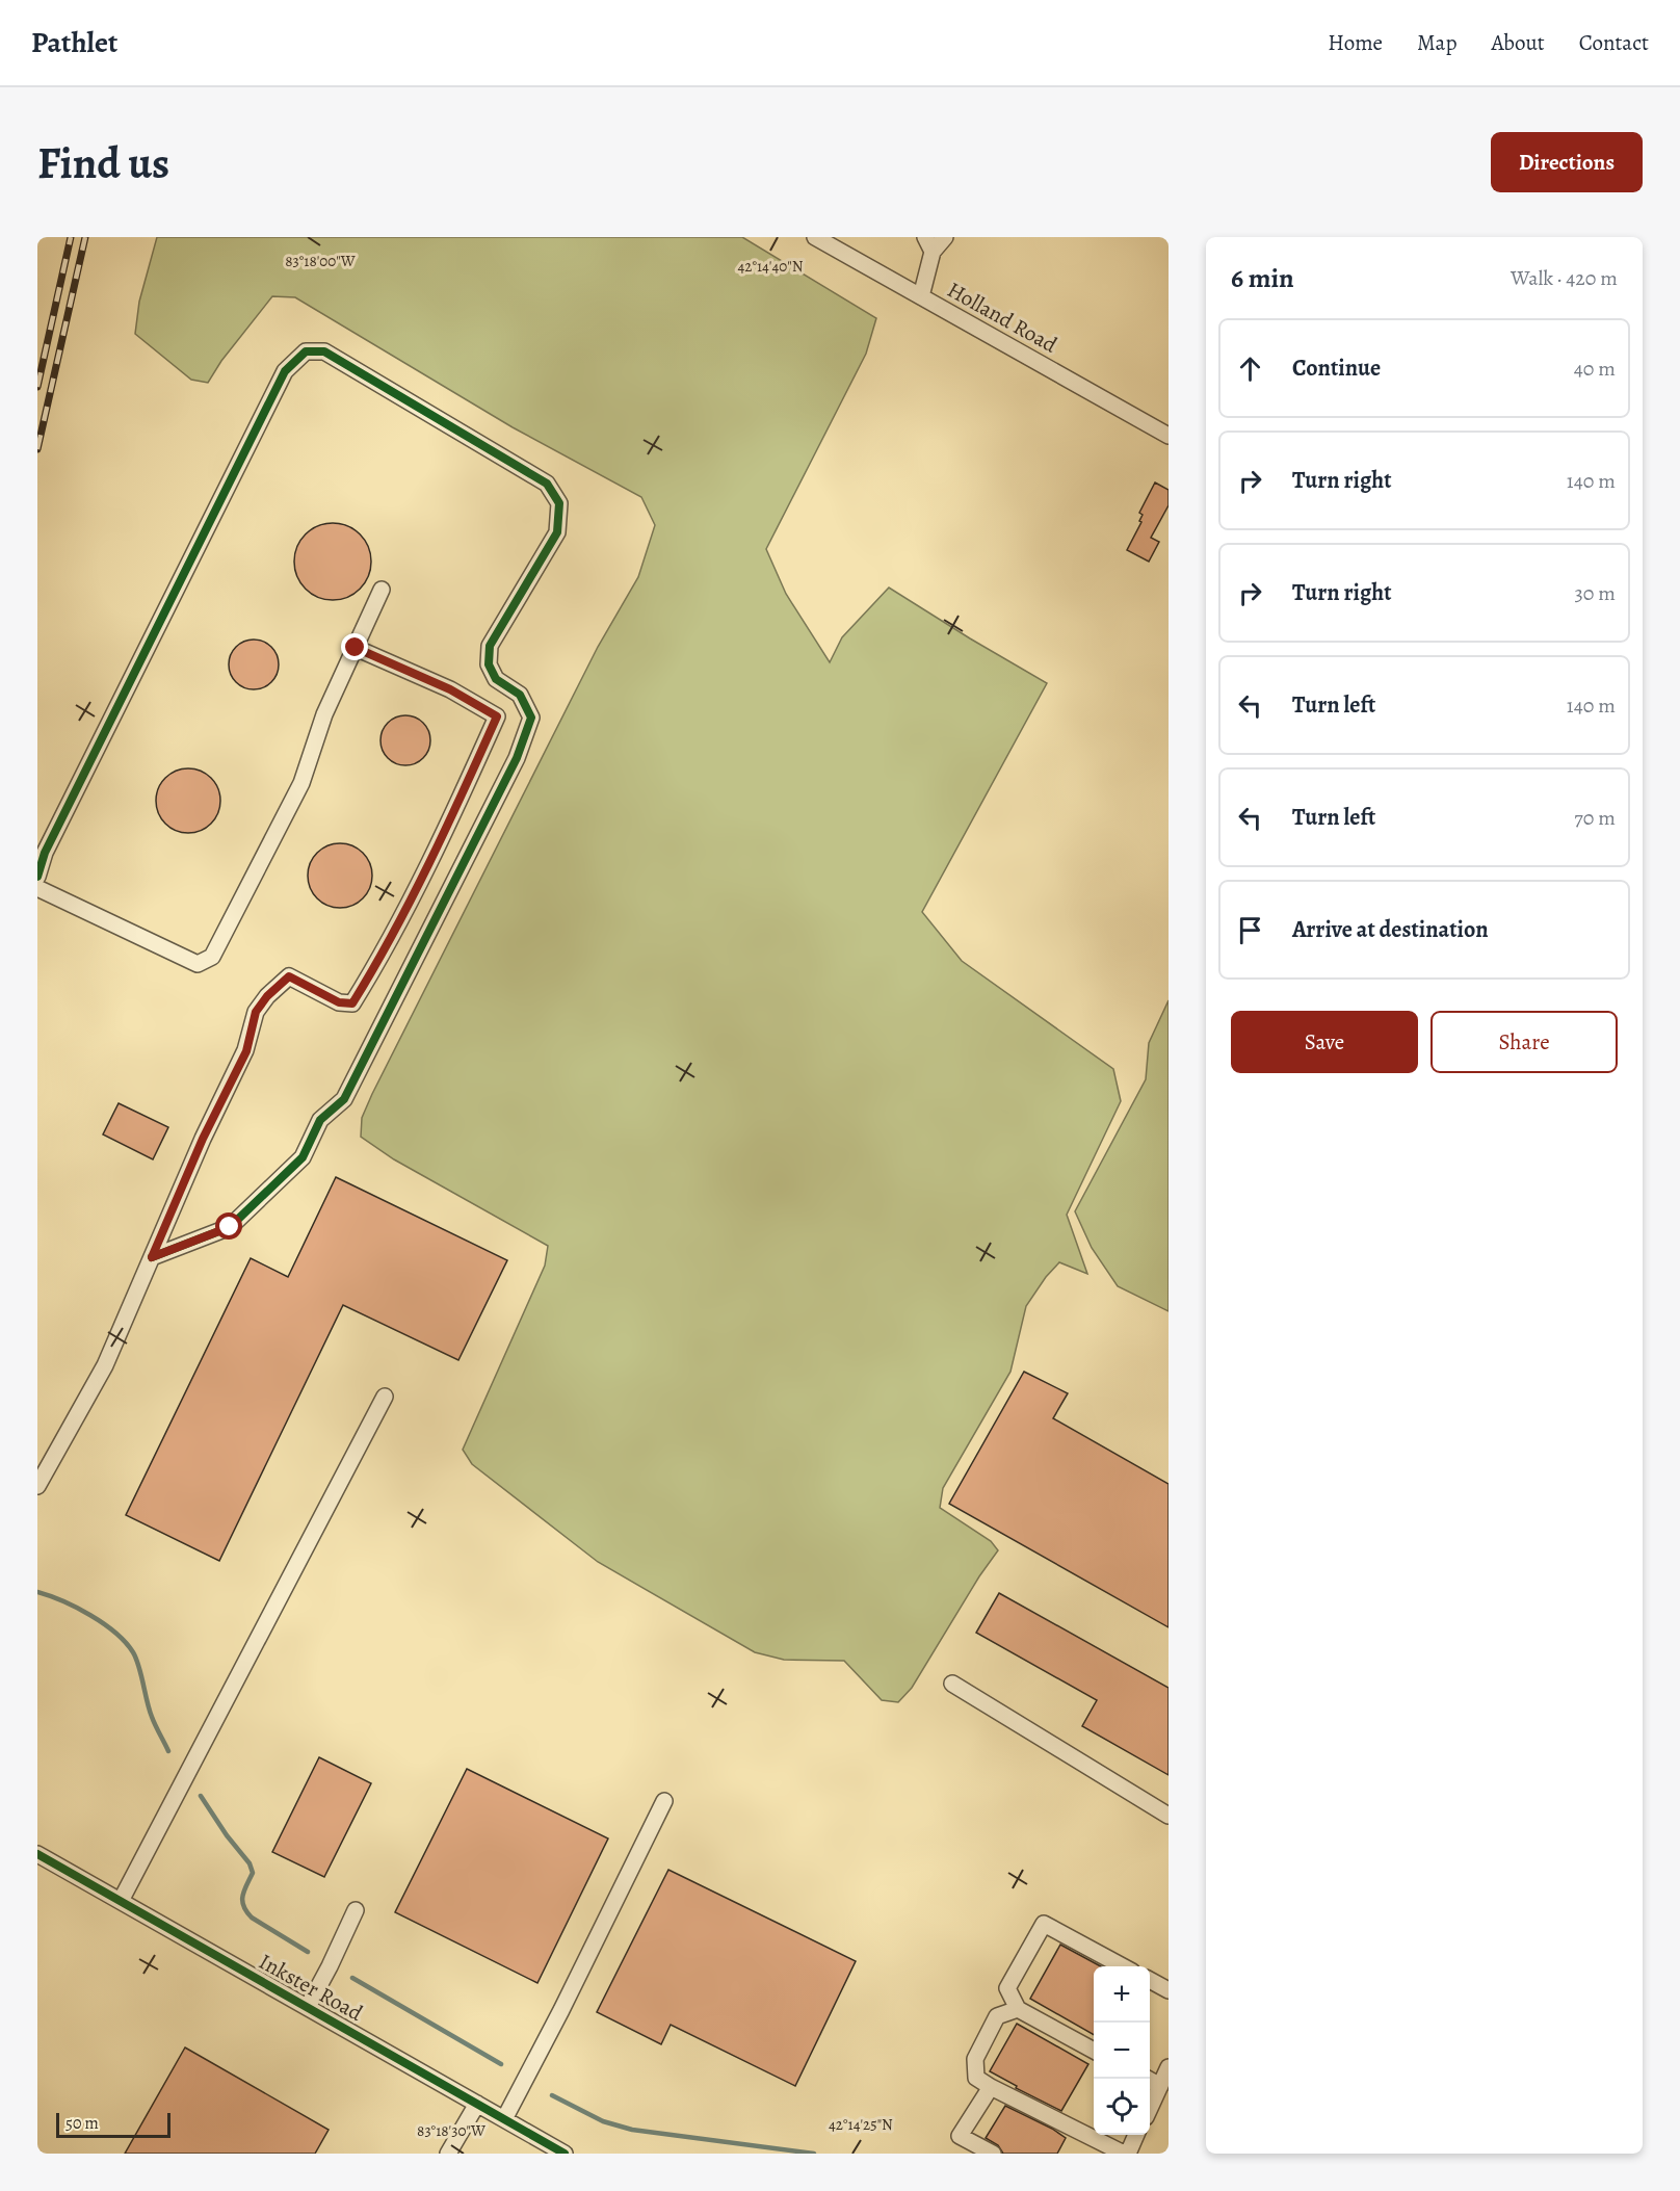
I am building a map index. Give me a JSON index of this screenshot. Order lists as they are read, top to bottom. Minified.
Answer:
{"streets":{"street":["Holland Road","Inkster Road"]},"scale_bar":"50 m","page":{"header":"Pathlet","nav":["Home","Map","About","Contact"],"buttons":["Directions",["Save","Share"]],"title":"Find us","heading":["6 min","Walk · 420 m"],"list":[["Continue","40 m"],["Turn right","140 m"],["Turn right","30 m"],["Turn left","140 m"],["Turn left","70 m"],"Arrive at destination"],"map_buttons":["+","−"],"scale":"50 m"},"coordinates":["83°18'00\"W","42°14'40\"N","42°14'25\"N","83°18'30\"W"]}
